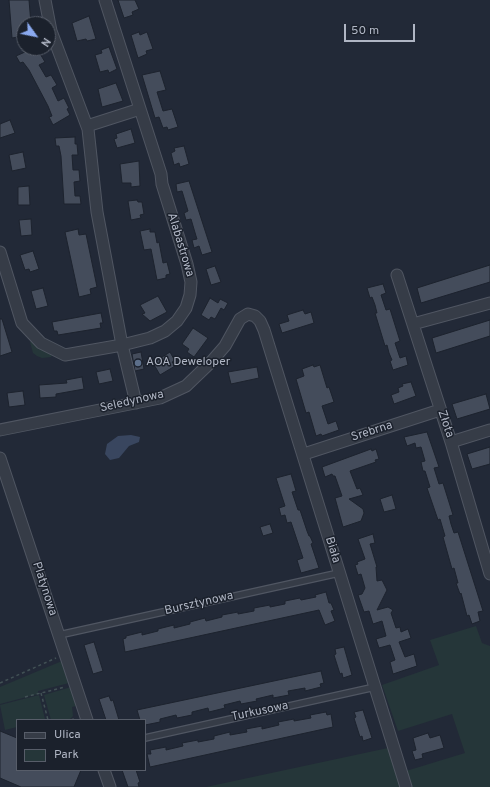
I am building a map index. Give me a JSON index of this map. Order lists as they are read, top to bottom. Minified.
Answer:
{"streets":{"street":["Alabastrowa","Seledynowa","Złota","Srebrna","Biała","Platynowa"],"lane":["Bursztynowa","Turkusowa"]},"crossings":[["Seledynowa","Biała"],["Złota","Srebrna"],["Srebrna","Biała"],["Biała","Bursztynowa"],["Biała","Turkusowa"],["Platynowa","Bursztynowa"]],"places":["AOA Deweloper"],"legend":["Ulica","Park"],"scale_bar":"50 m","north":"bottom right"}
